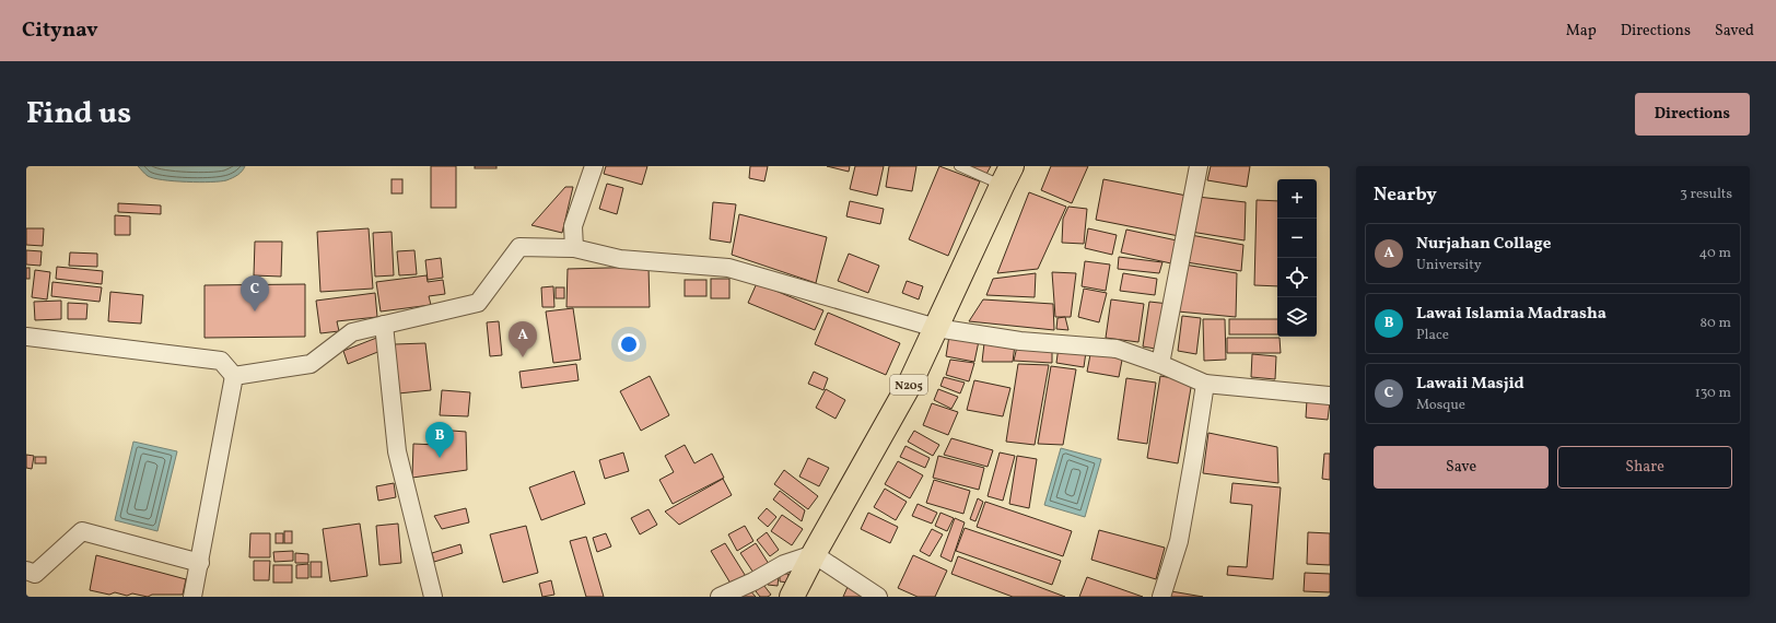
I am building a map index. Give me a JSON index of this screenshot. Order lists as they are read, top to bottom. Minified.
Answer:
{"streets":{"highway":["N205"]},"page":{"header":"Citynav","nav":["Map","Directions","Saved"],"title":"Find us","buttons":["Directions",["Save","Share"]],"heading":["Nearby","3 results"],"map_buttons":["+","−"],"list":[{"mark":"A","name":"Nurjahan Collage","note":"University","value":"40 m"},{"mark":"B","name":"Lawai Islamia Madrasha","note":"Place","value":"80 m"},{"mark":"C","name":"Lawaii Masjid","note":"Mosque","value":"130 m"}],"pins":["C","A","B"]}}
